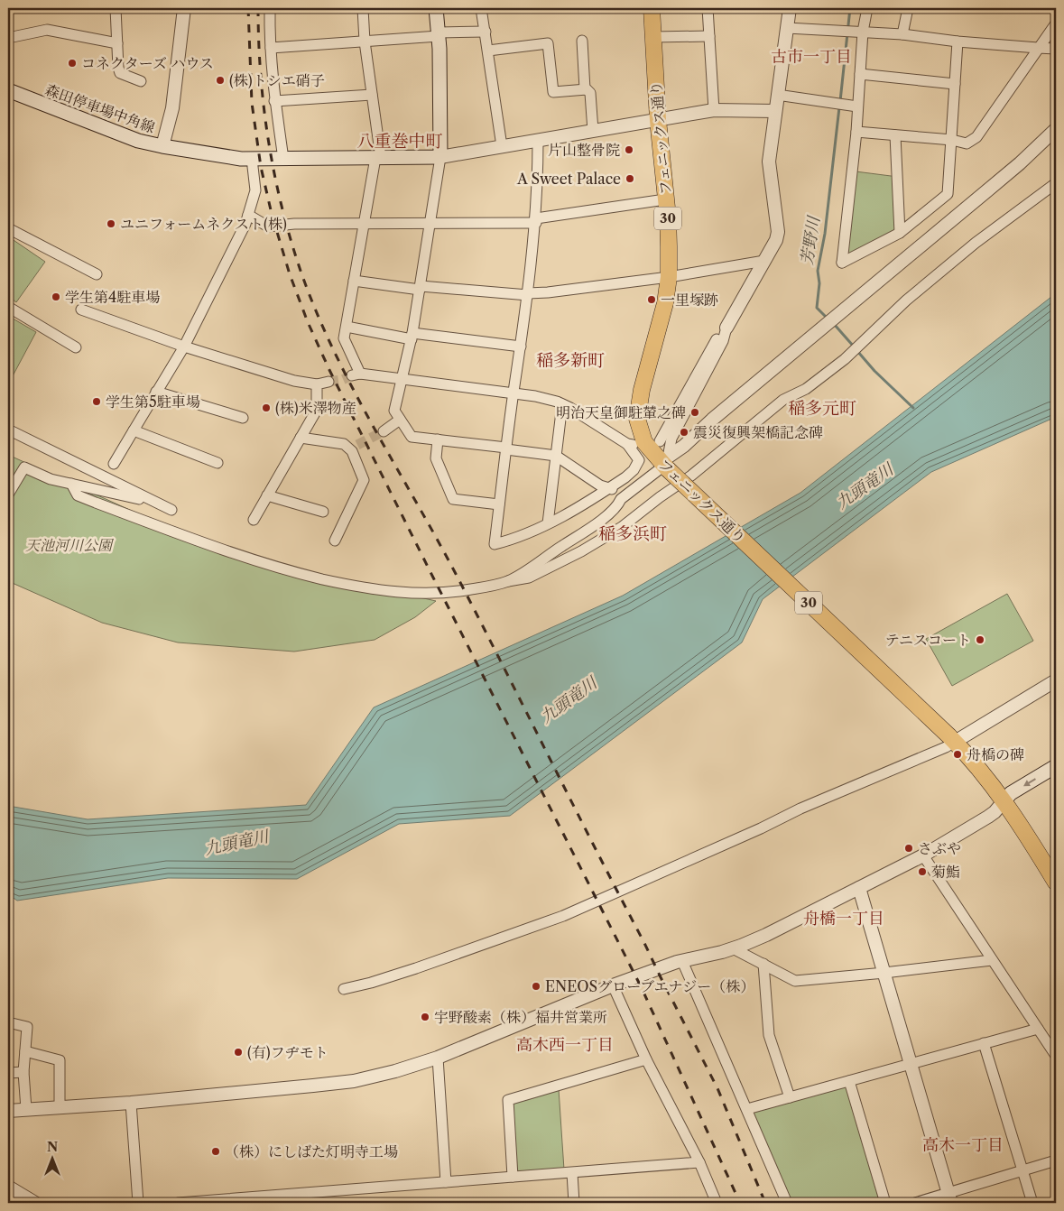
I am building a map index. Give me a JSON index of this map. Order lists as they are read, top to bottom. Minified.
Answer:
{"streets":{"main road":["森田停車場中角線","フェニックス通り","30"]},"districts":["古市一丁目","八重巻中町","稲多新町","稲多元町","稲多浜町","舟橋一丁目","高木西一丁目","高木一丁目"],"water":["芳野川","九頭竜川"],"parks":["天池河川公園"],"places":["コネクターズ ハウス","(株)トシエ硝子","片山整骨院","A Sweet Palace","ユニフォームネクスト(株)","学生第4駐車場","一里塚跡","学生第5駐車場","(株)米澤物産","明治天皇御駐輦之碑","震災復興架橋記念碑","テニスコート","舟橋の碑","さぶや","菊鮨","ENEOSグローブエナジー（株）","宇野酸素（株）福井営業所","(有)フヂモト","（株）にしばた灯明寺工場"],"north":"top"}
